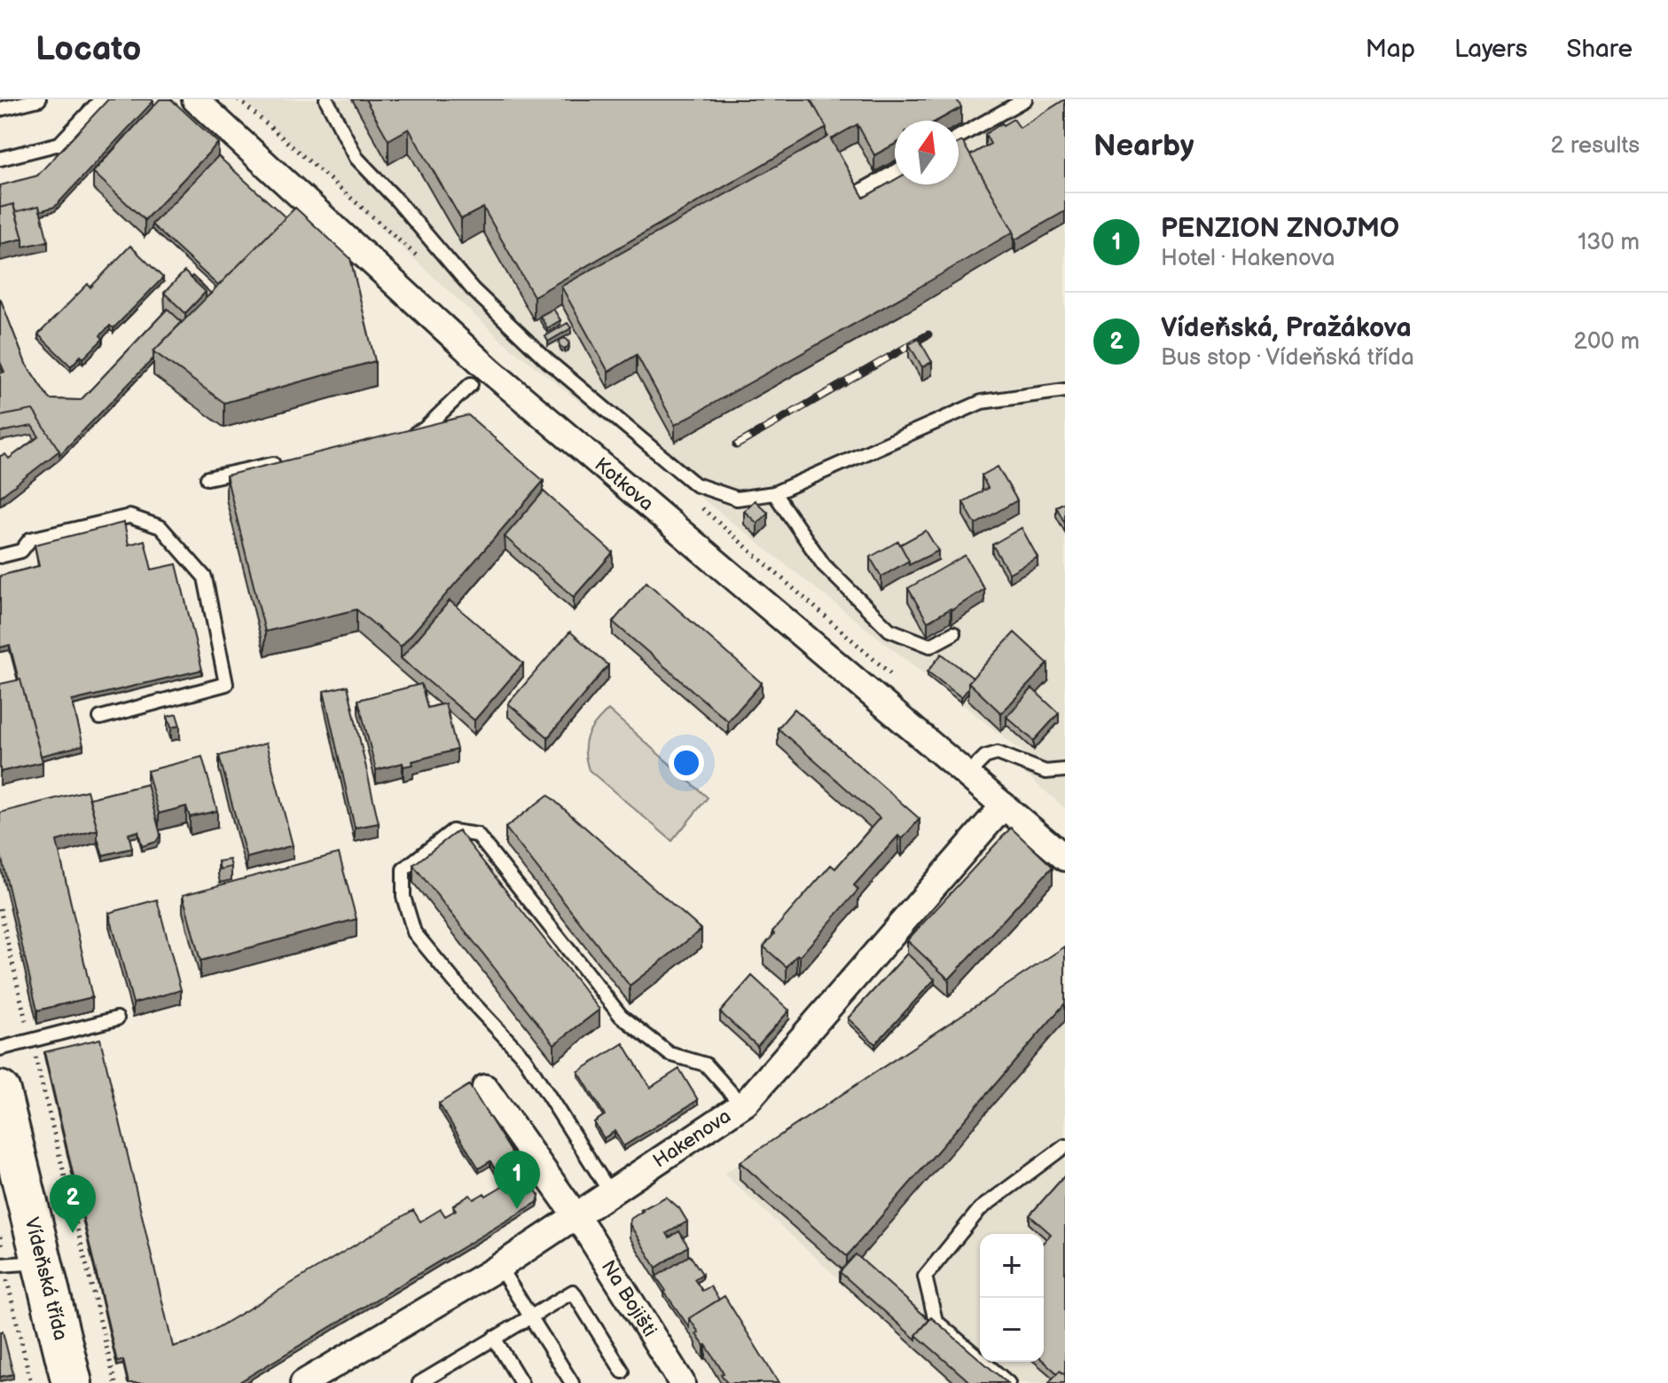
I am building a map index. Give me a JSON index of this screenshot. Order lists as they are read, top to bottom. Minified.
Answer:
{"streets":{"main road":["Vídeňská třída"],"street":["Kotkova","Hakenova","Na Bojišti"]},"crossings":[["Kotkova","Hakenova"],["Hakenova","Na Bojišti"]],"north":"top","page":{"header":"Locato","nav":["Map","Layers","Share"],"heading":["Nearby","2 results"],"list":[{"mark":"1","name":"PENZION ZNOJMO","note":"Hotel · Hakenova","value":"130 m"},{"mark":"2","name":"Vídeňská, Pražákova","note":"Bus stop · Vídeňská třída","value":"200 m"}],"pins":["1","2"],"map_buttons":["+","−"]}}
